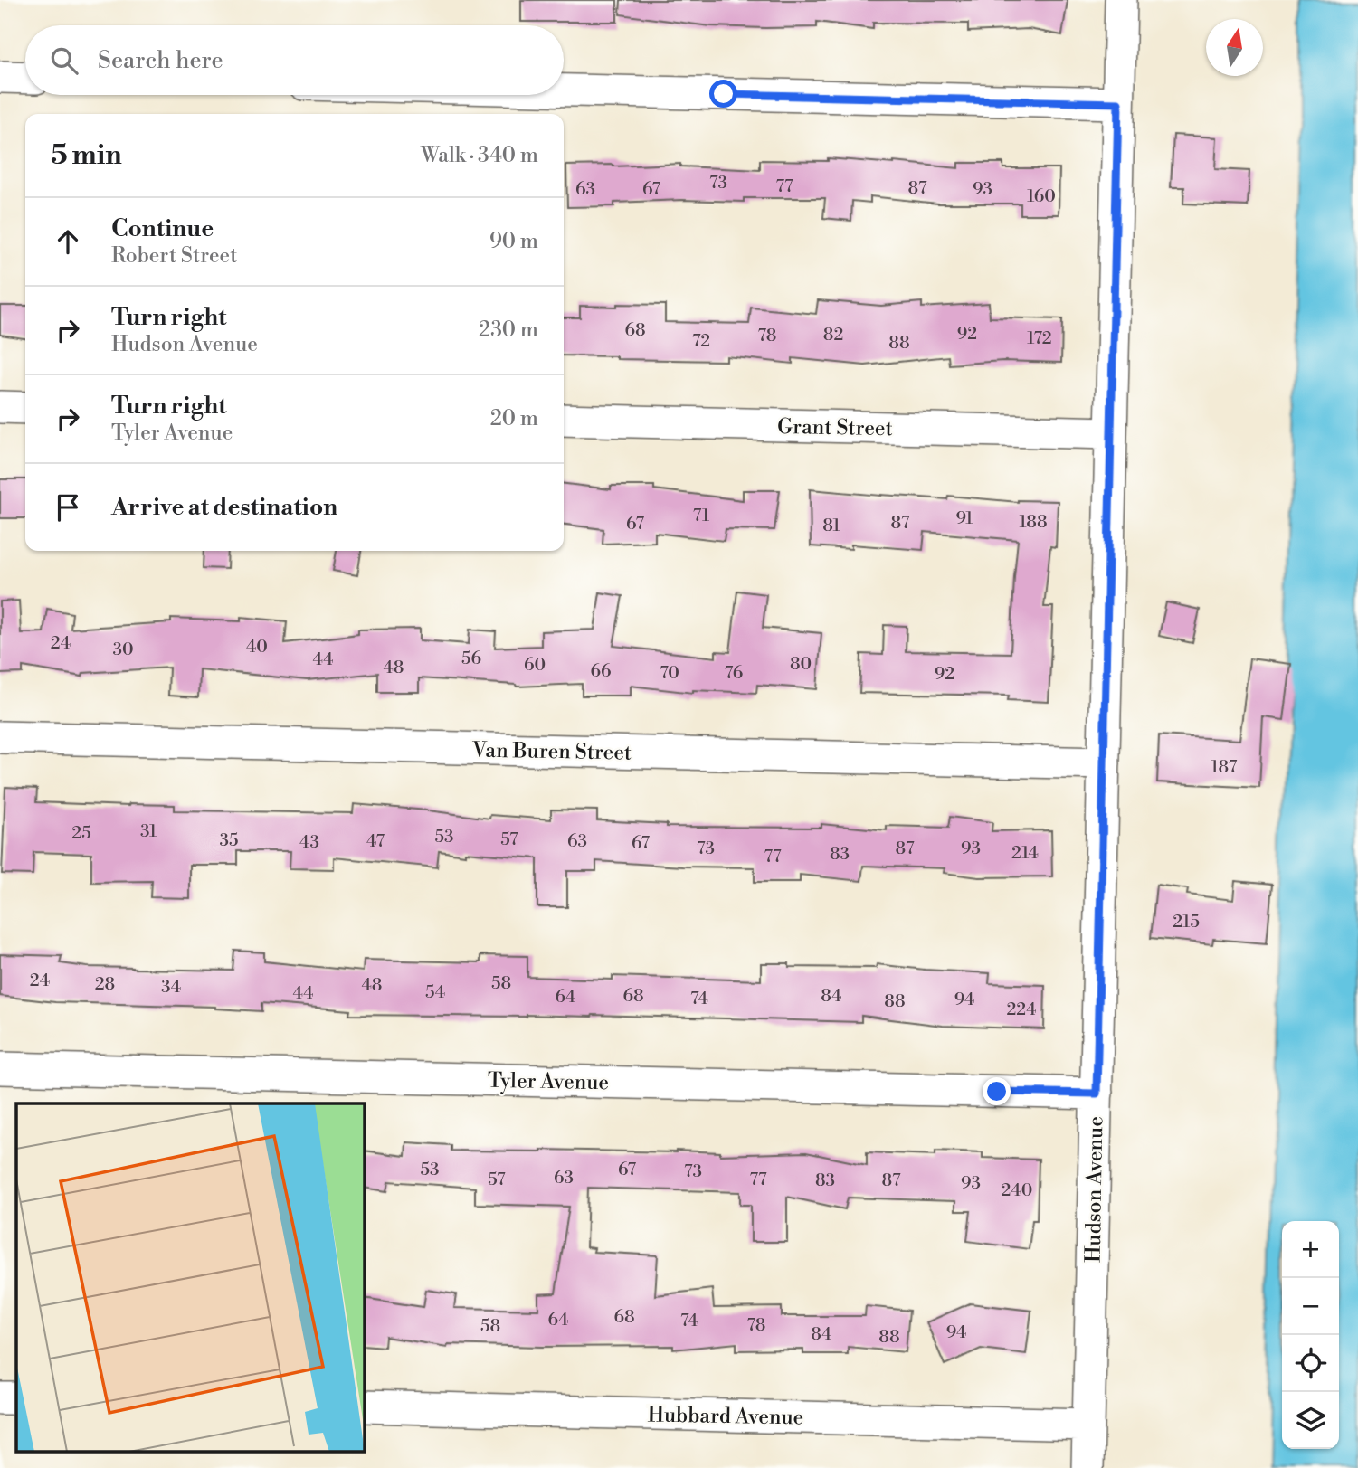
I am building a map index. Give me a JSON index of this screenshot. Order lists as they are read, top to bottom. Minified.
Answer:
{"streets":{"street":["Grant Street","Van Buren Street","Tyler Avenue","Hudson Avenue","Hubbard Avenue"]},"crossings":[["Grant Street","Hudson Avenue"],["Van Buren Street","Hudson Avenue"],["Tyler Avenue","Hudson Avenue"],["Hudson Avenue","Hubbard Avenue"]],"house_numbers":["73","77","87","63","67","93","160","68","92","82","78","172","72","88","71","91","188","87","67","81","24","40","30","56","44","80","60","48","66","70","76","92","187","31","25","53","57","35","47","63","43","67","73","87","93","214","83","77","215","24","58","28","48","34","54","44","68","84","64","74","94","88","224","53","67","73","63","57","77","83","87","93","240","68","64","74","78","58","94","84","88"],"north":"top","page":{"search":"Search here","heading":["5 min","Walk · 340 m"],"list":[["Continue","Robert Street","90 m"],["Turn right","Hudson Avenue","230 m"],["Turn right","Tyler Avenue","20 m"],"Arrive at destination"],"map_buttons":["+","−"]}}
